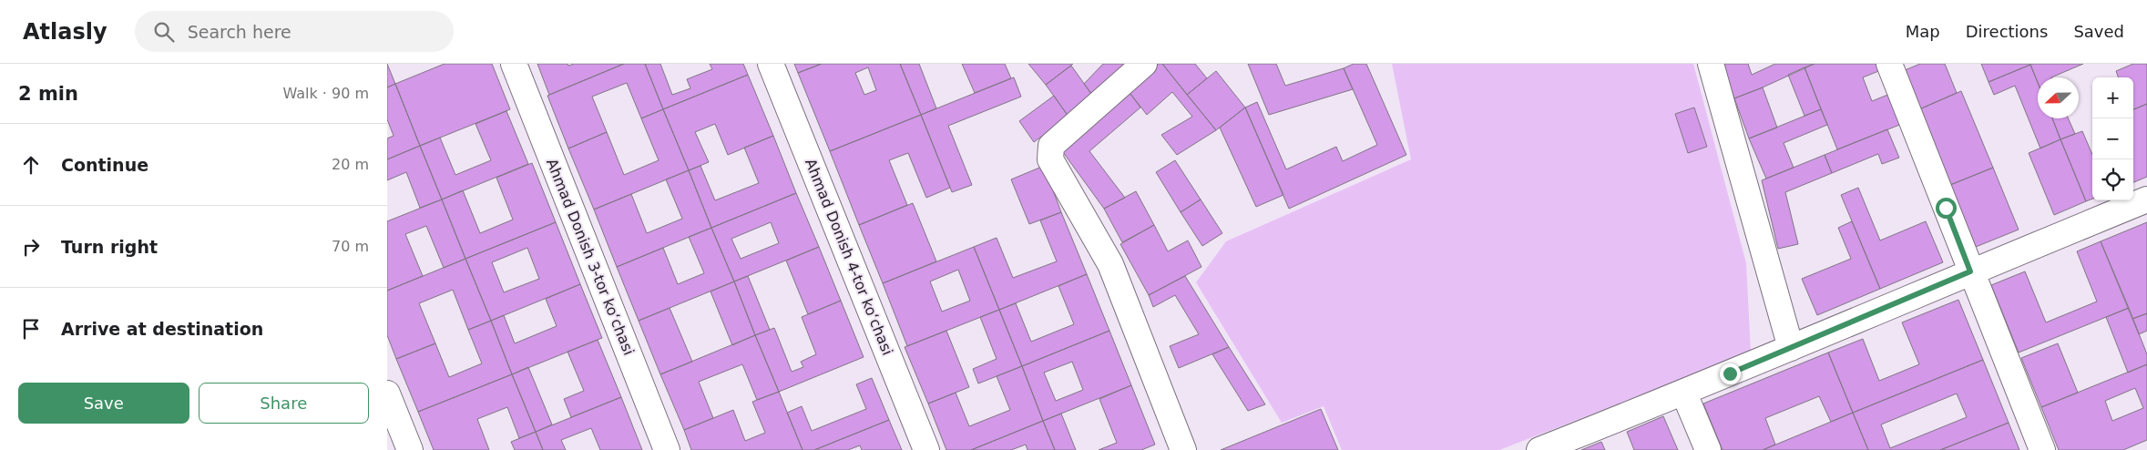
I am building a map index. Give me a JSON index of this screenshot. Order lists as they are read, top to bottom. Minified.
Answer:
{"streets":{"street":["Ahmad Donish 3-tor koʻchasi","Ahmad Donish 4-tor koʻchasi"]},"north":"left","page":{"header":"Atlasly","search":"Search here","nav":["Map","Directions","Saved"],"heading":["2 min","Walk · 90 m"],"map_buttons":["+","−"],"list":[["Continue","20 m"],["Turn right","70 m"],"Arrive at destination"],"buttons":["Save","Share"]}}
